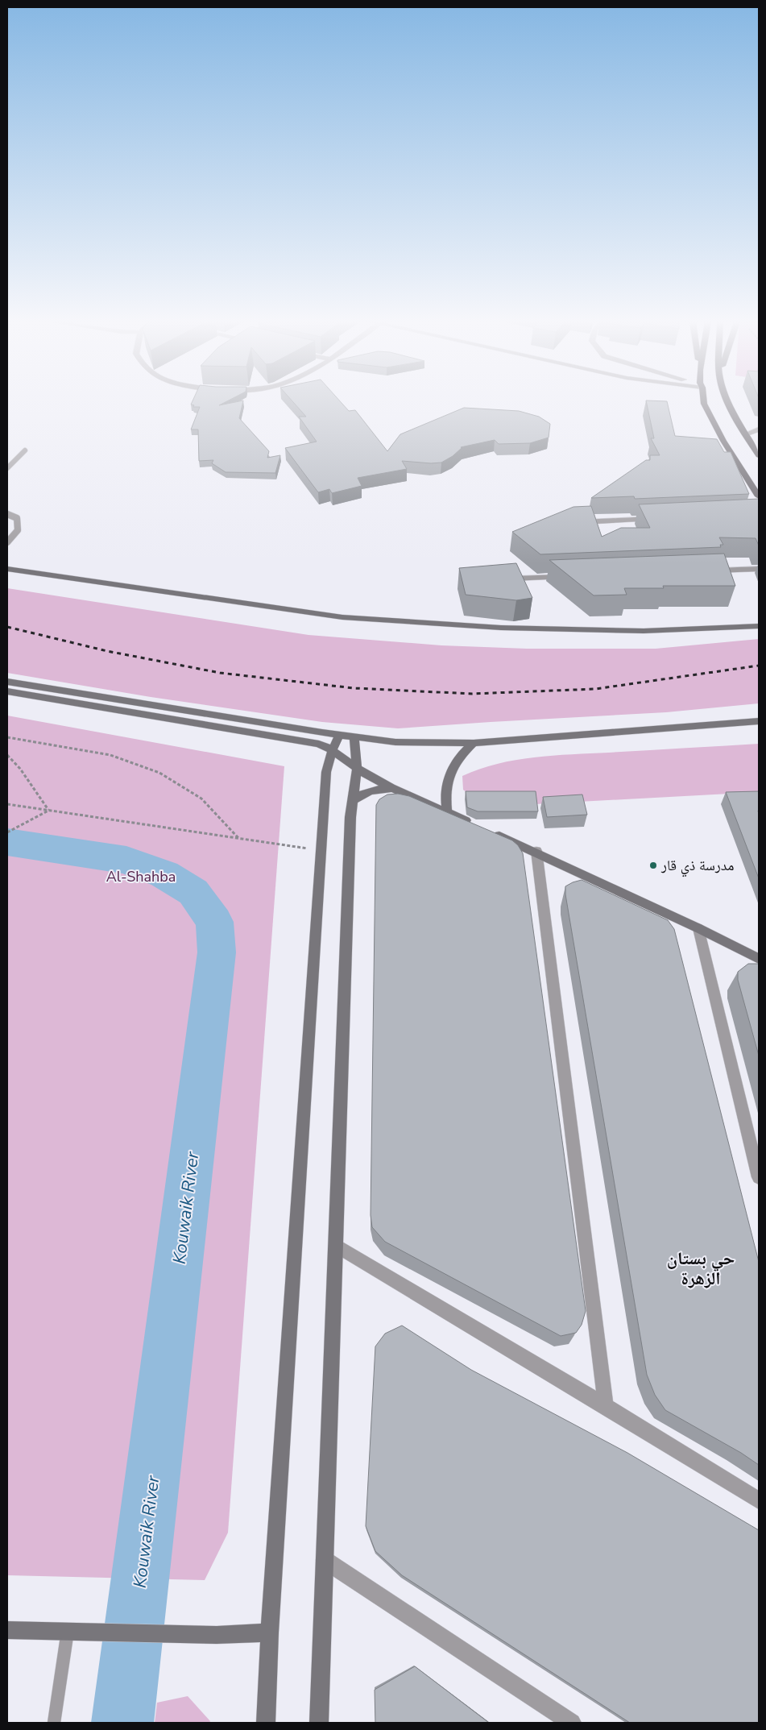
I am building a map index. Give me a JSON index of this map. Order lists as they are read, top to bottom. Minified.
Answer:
{"districts":["حي بستان الزهرة"],"water":["Kouwaik River"],"parks":["Al-Shahba"],"places":["مدرسة ذي قار"]}
